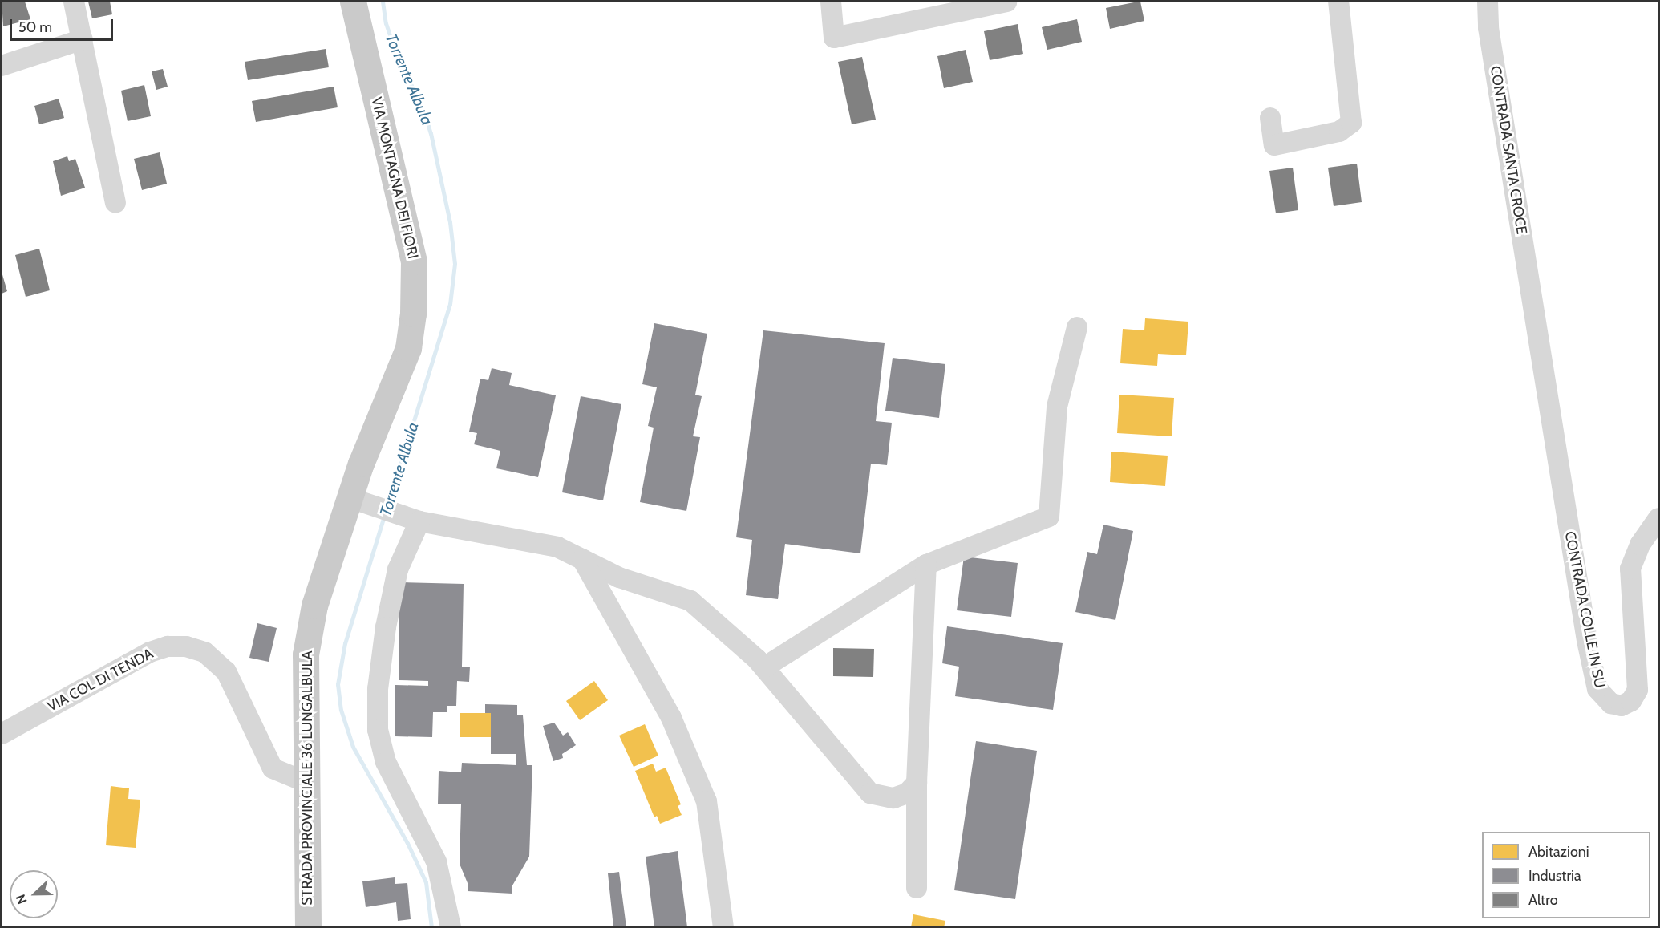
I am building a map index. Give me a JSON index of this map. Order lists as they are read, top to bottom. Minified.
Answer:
{"streets":{"main road":["VIA MONTAGNA DEI FIORI","STRADA PROVINCIALE 36 LUNGALBULA"],"street":["CONTRADA SANTA CROCE","CONTRADA COLLE IN SU","VIA COL DI TENDA"]},"crossings":[["CONTRADA SANTA CROCE","CONTRADA COLLE IN SU"],["VIA MONTAGNA DEI FIORI","STRADA PROVINCIALE 36 LUNGALBULA"],["VIA COL DI TENDA","STRADA PROVINCIALE 36 LUNGALBULA"]],"water":["Torrente Albula"],"legend":["Abitazioni","Industria","Altro"],"scale_bar":"50 m","north":"left"}
